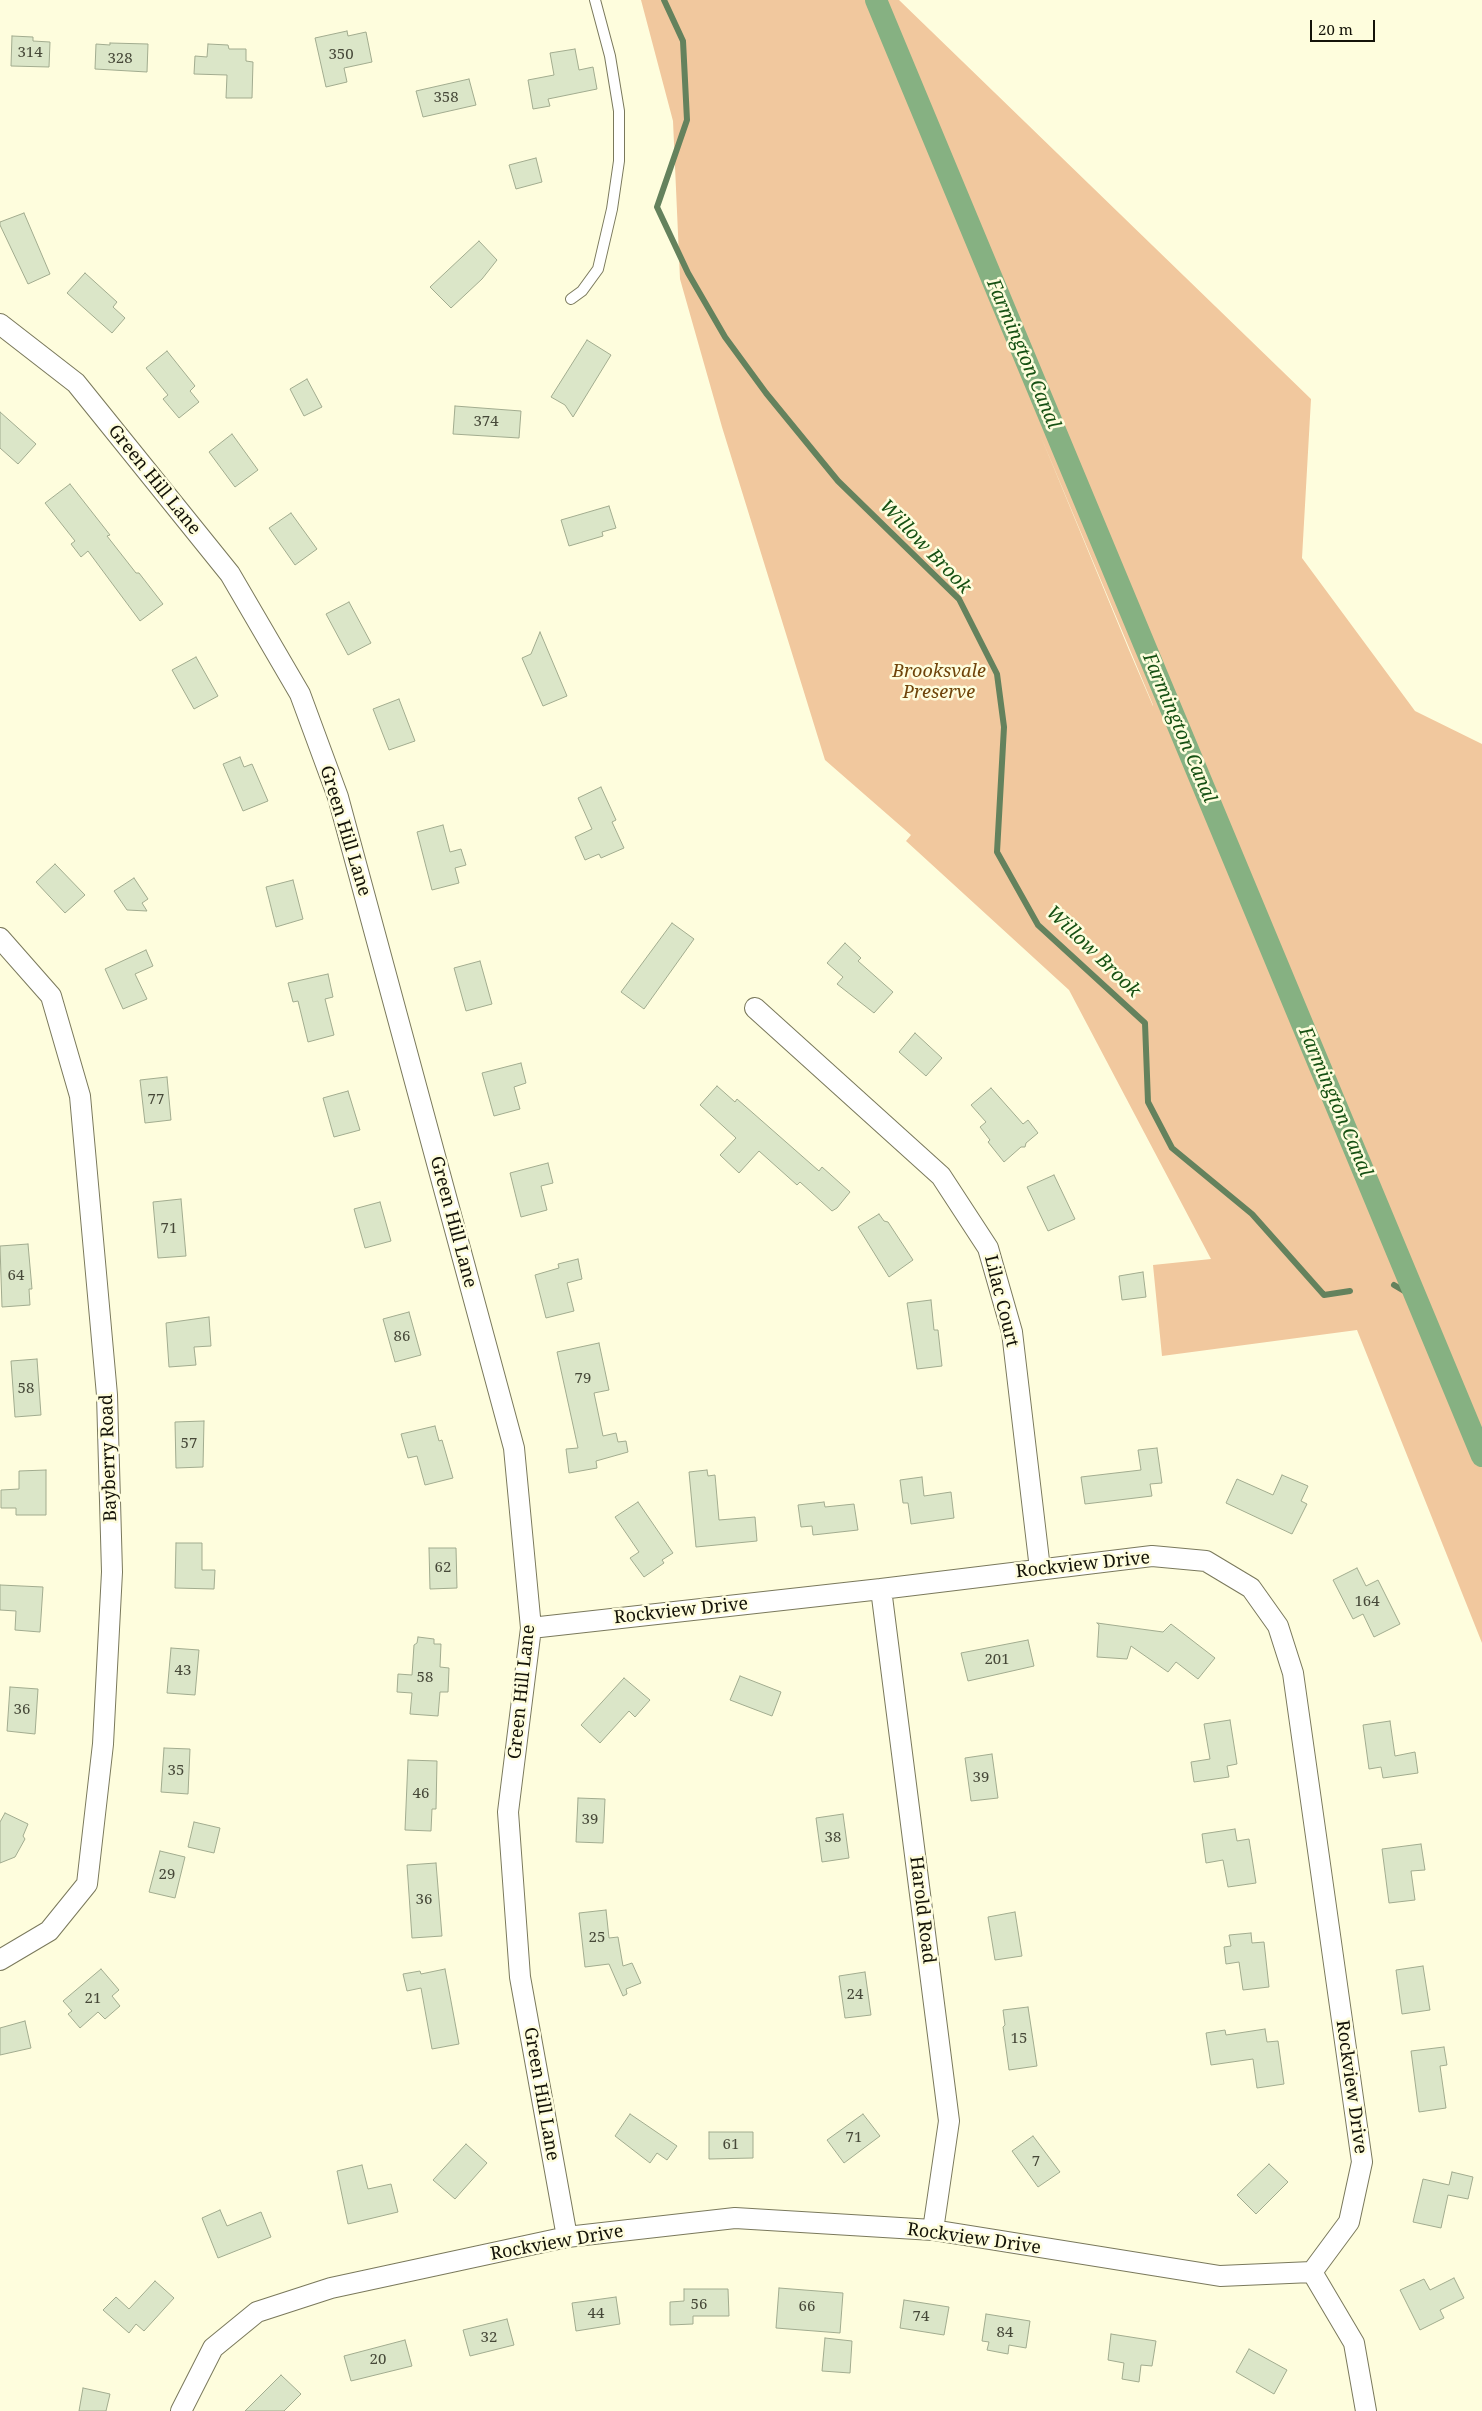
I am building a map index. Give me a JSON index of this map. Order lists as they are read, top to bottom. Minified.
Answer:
{"streets":{"street":["Green Hill Lane","Lilac Court","Bayberry Road","Rockview Drive","Harold Road"]},"crossings":[["Green Hill Lane","Rockview Drive"],["Lilac Court","Rockview Drive"],["Rockview Drive","Harold Road"]],"water":["Farmington Canal","Willow Brook"],"parks":["Brooksvale Preserve"],"house_numbers":["314","350","328","358","374","77","71","64","86","79","58","57","62","164","201","43","58","36","35","39","46","39","38","29","36","25","24","21","15","71","61","7","56","66","44","74","84","32","20"],"scale_bar":"20 m"}
